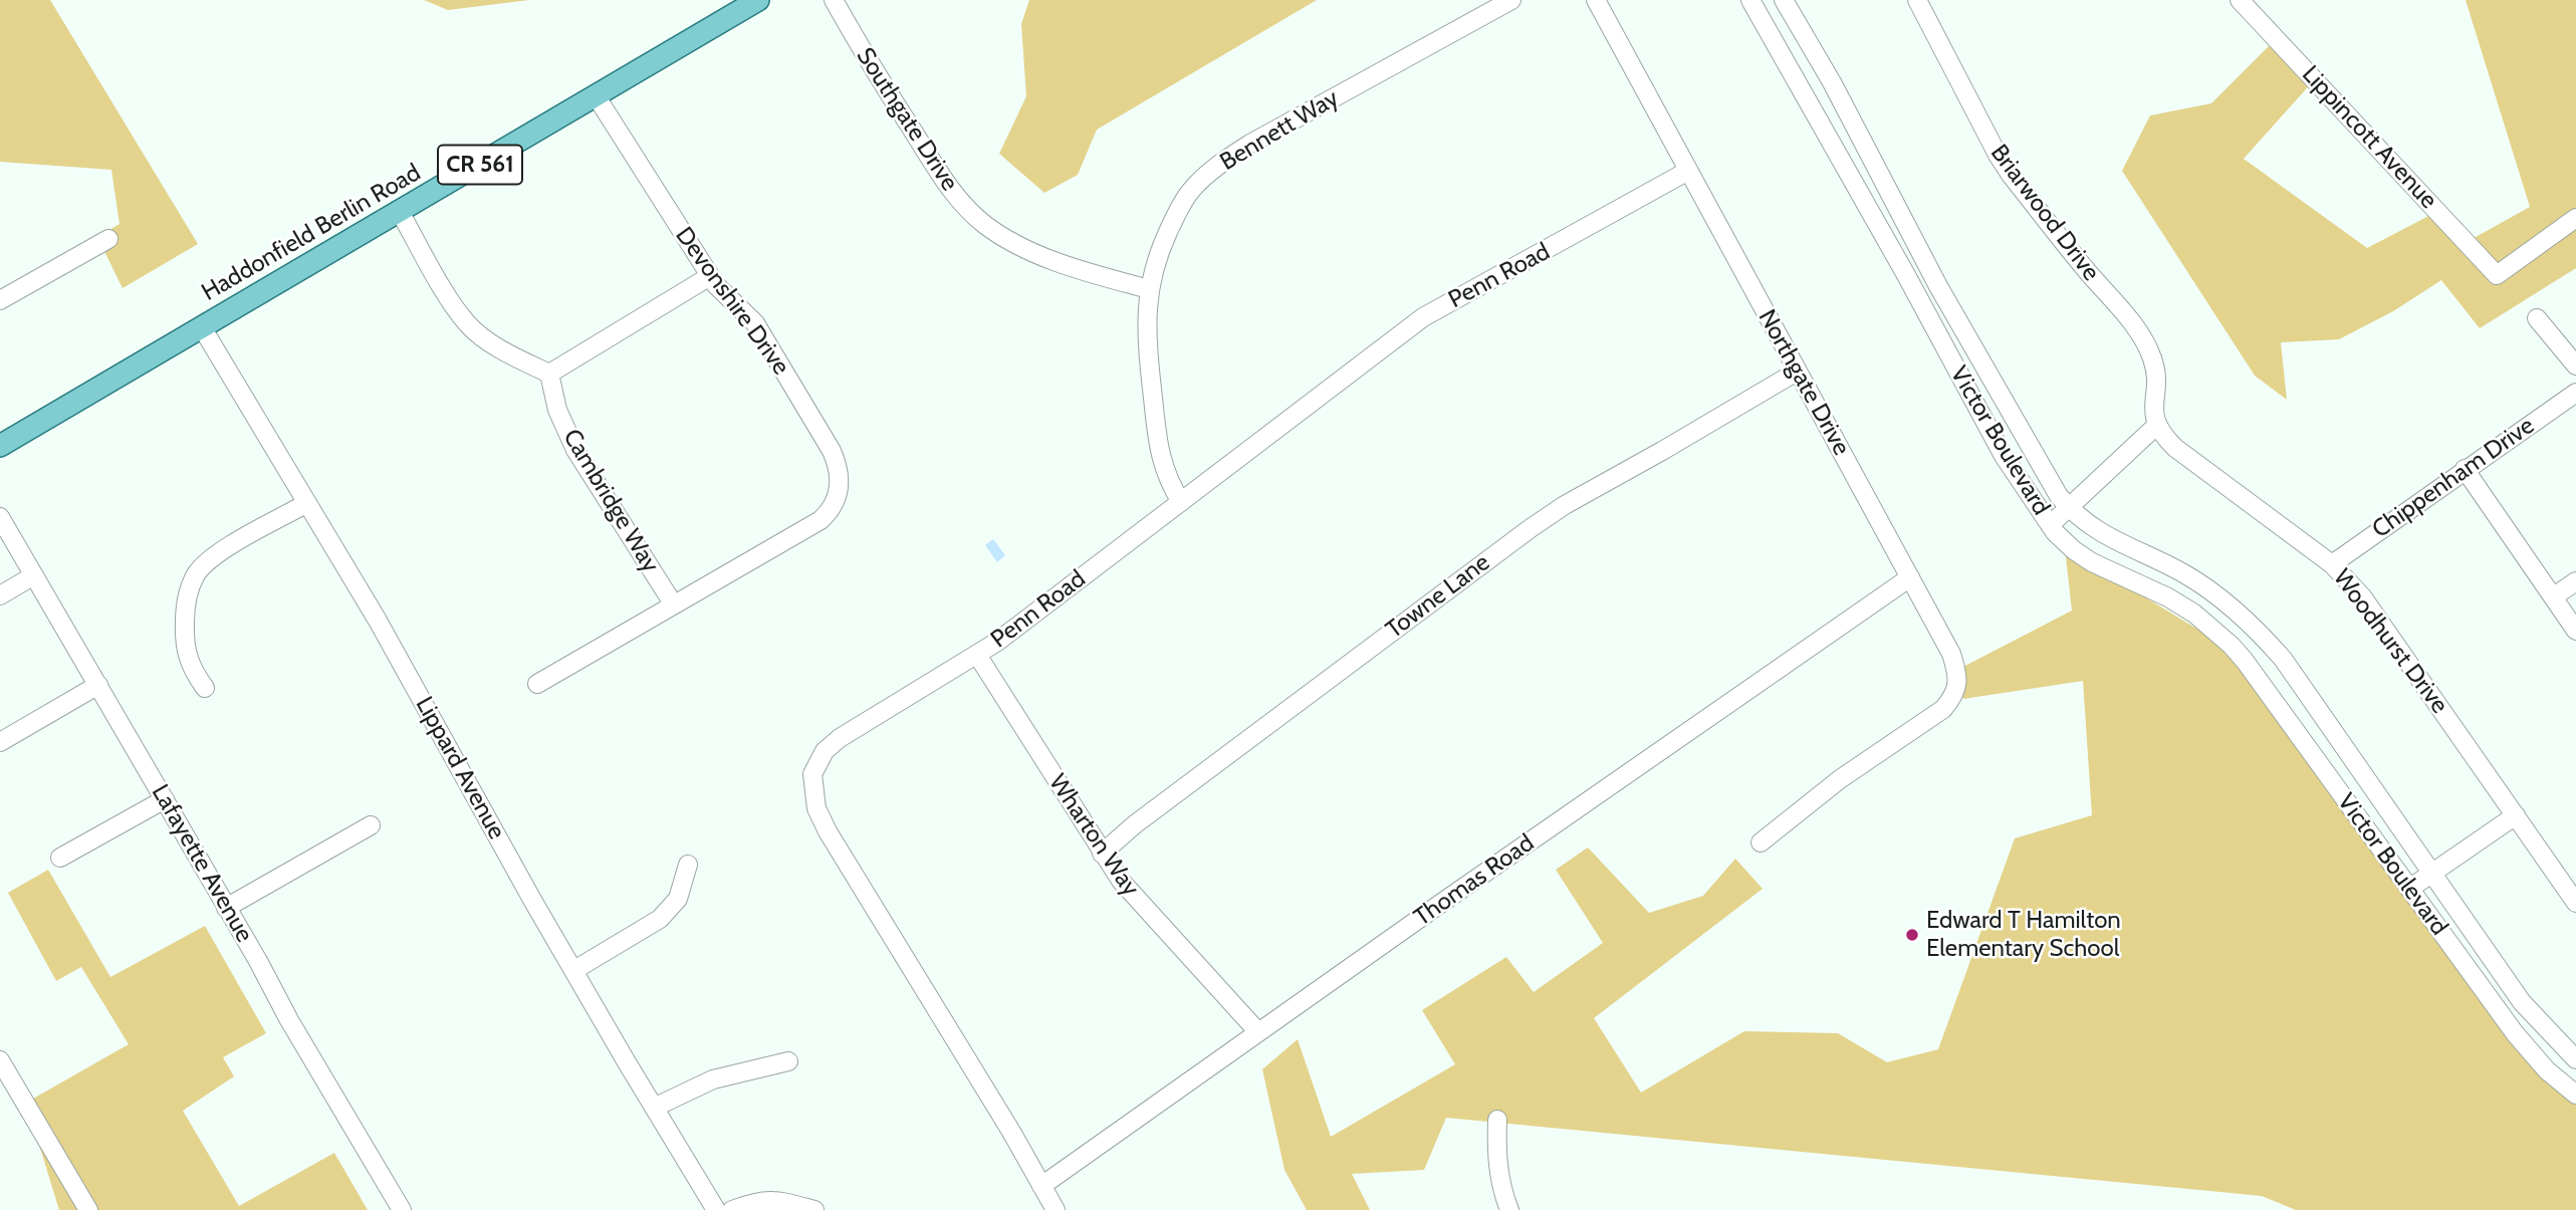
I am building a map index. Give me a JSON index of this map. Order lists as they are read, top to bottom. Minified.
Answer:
{"streets":{"main road":["CR 561","Haddonfield Berlin Road"],"street":["Southgate Drive","Bennett Way","Lippincott Avenue","Briarwood Drive","Penn Road","Devonshire Drive","Northgate Drive","Victor Boulevard","Chippenham Drive","Cambridge Way","Towne Lane","Woodhurst Drive","Lippard Avenue","Wharton Way","Lafayette Avenue","Thomas Road"]},"crossings":[["Southgate Drive","Bennett Way"],["Bennett Way","Penn Road"],["Briarwood Drive","Woodhurst Drive"],["Haddonfield Berlin Road","Devonshire Drive"],["Haddonfield Berlin Road","Lippard Avenue"],["Penn Road","Northgate Drive"],["Penn Road","Wharton Way"],["Penn Road","Thomas Road"],["Devonshire Drive","Cambridge Way"],["Northgate Drive","Towne Lane"],["Northgate Drive","Thomas Road"],["Chippenham Drive","Woodhurst Drive"],["Towne Lane","Wharton Way"],["Wharton Way","Thomas Road"]],"places":["Edward T Hamilton Elementary School"]}
